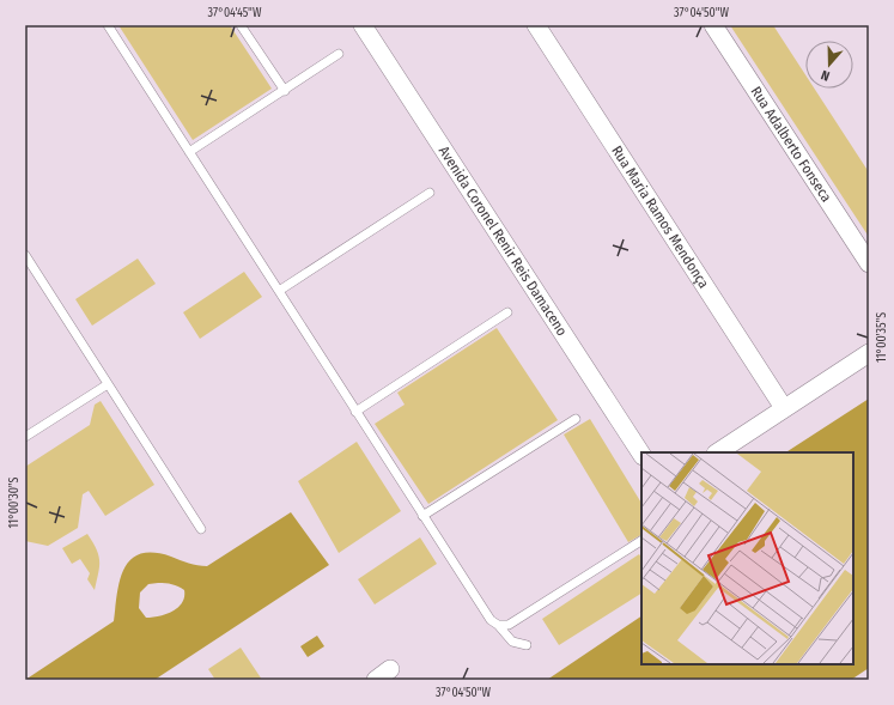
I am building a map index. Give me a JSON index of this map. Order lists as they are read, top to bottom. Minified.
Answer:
{"streets":{"street":["Rua Adalberto Fonseca","Rua Maria Ramos Mendonça","Avenida Coronel Renir Reis Damaceno"]},"north":"bottom","coordinates":["37°04'45\"W","37°04'50\"W","11°00'35\"S","11°00'30\"S"]}
